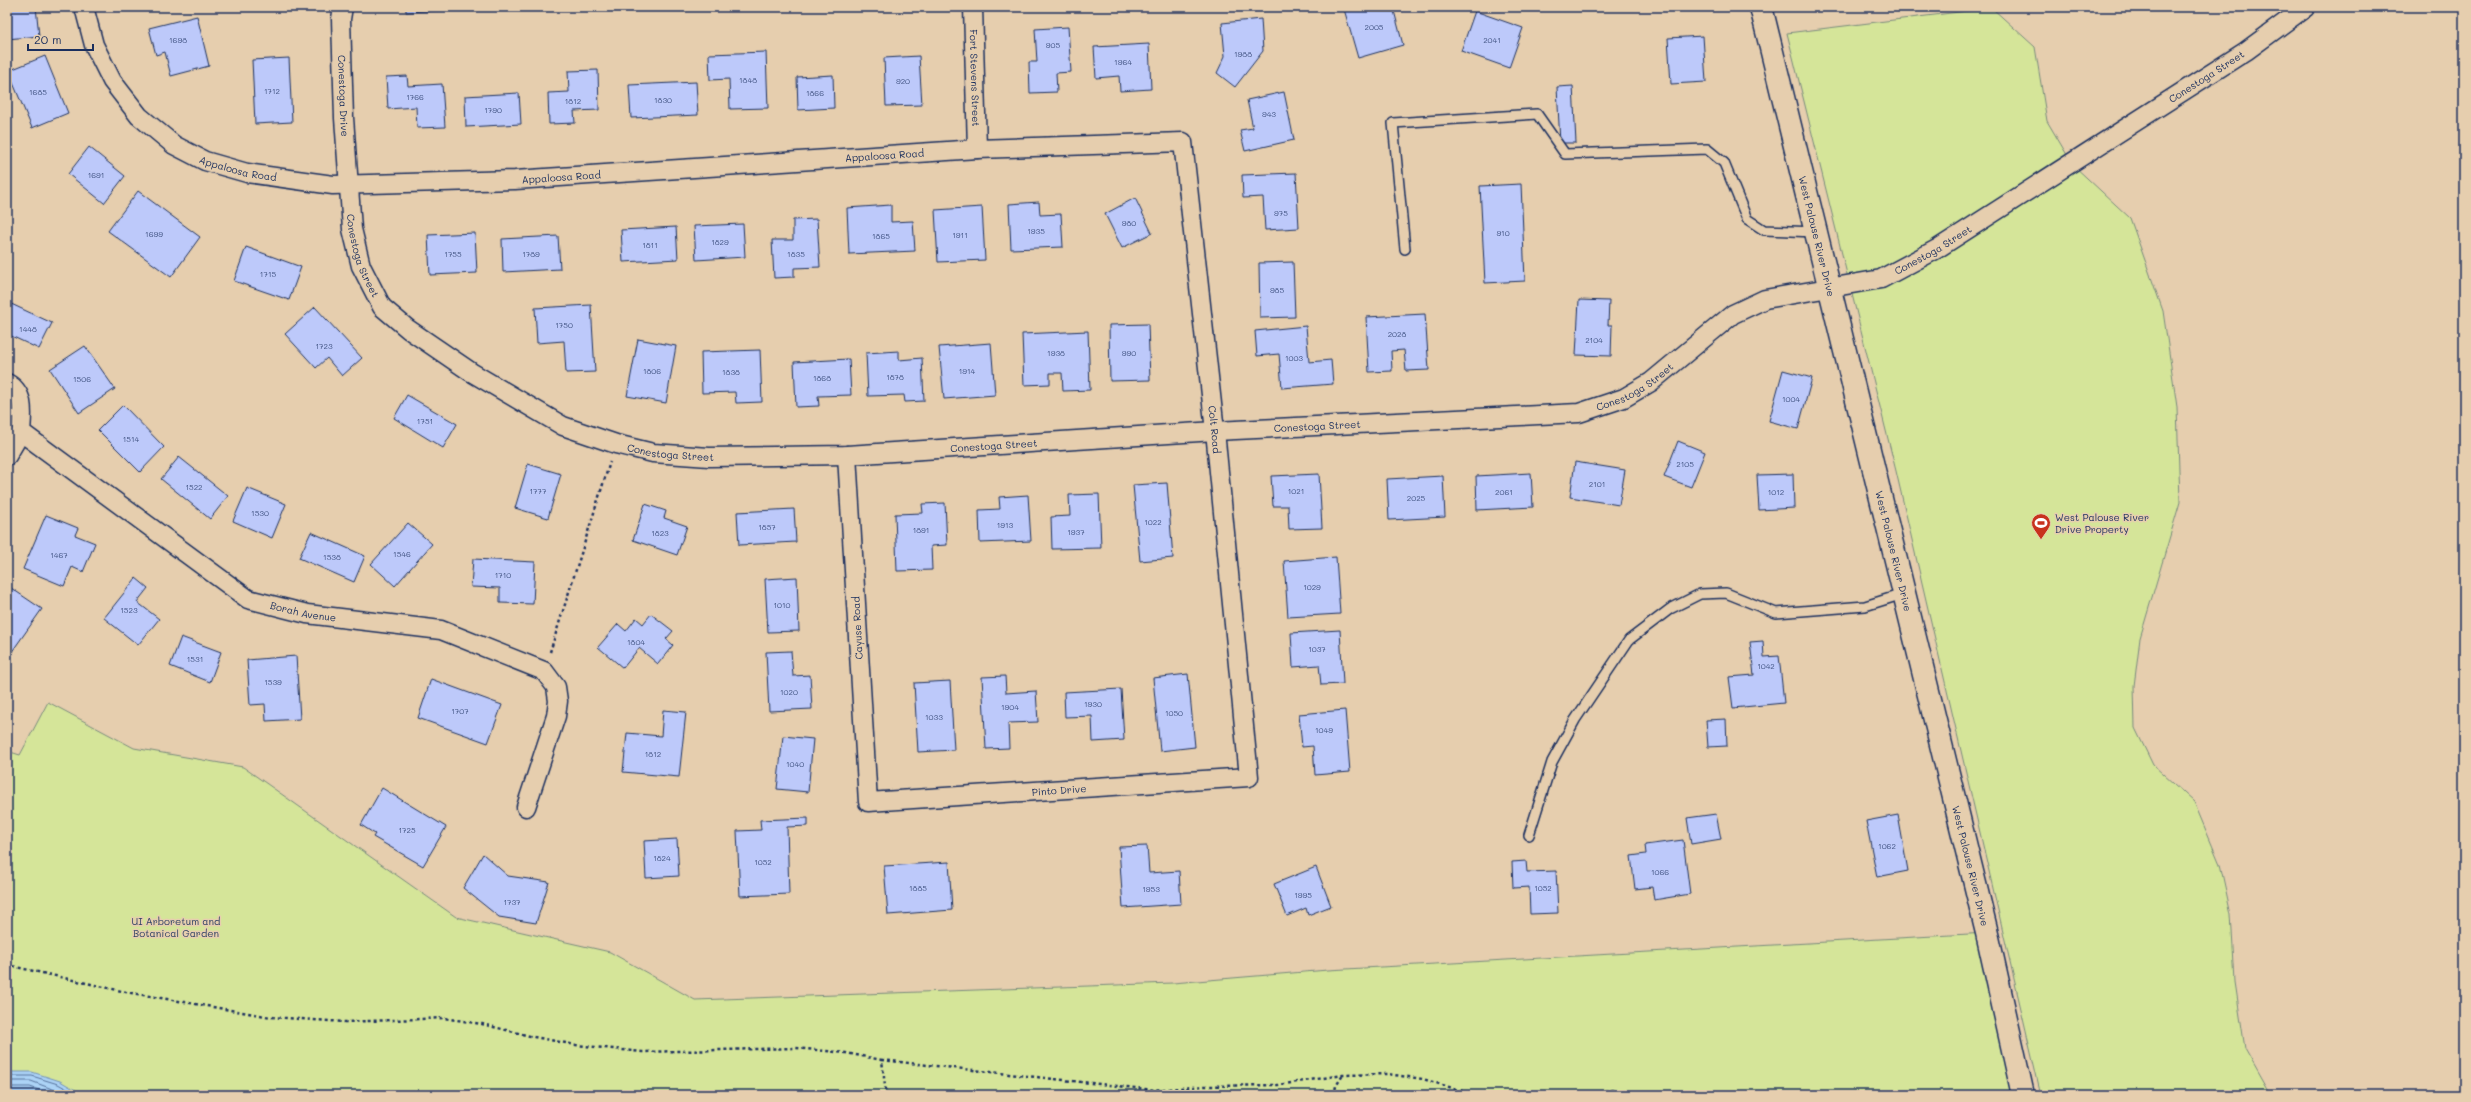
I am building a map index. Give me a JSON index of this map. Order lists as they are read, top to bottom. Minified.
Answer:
{"streets":{"street":["Conestoga Street","Fort Stevens Street","Conestoga Drive","Appaloosa Road","West Palouse River Drive","Colt Road","Borah Avenue","Cayuse Road","Pinto Drive"]},"crossings":[["Conestoga Street","Conestoga Drive"],["Conestoga Street","Appaloosa Road"],["Conestoga Street","West Palouse River Drive"],["Conestoga Street","Colt Road"],["Conestoga Street","Cayuse Road"],["Fort Stevens Street","Appaloosa Road"],["Conestoga Drive","Appaloosa Road"],["Appaloosa Road","Colt Road"],["Colt Road","Pinto Drive"],["Cayuse Road","Pinto Drive"]],"parks":["UI Arboretum and Botanical Garden"],"places":{"sports":["West Palouse River Drive Property"]},"house_numbers":["2005","1698","2041","905","1988","1964","1848","920","1712","1685","1866","1766","1830","1812","1790","943","1691","975","980","1935","910","1699","1911","1865","1829","1811","1755","1789","1835","1715","985","1750","1448","2028","2104","1723","1938","990","1003","1806","1914","1838","1878","1868","1506","1004","1751","1514","2105","2101","1522","1777","1021","2061","1012","2025","1530","1022","1913","1857","1891","1937","1823","1546","1467","1538","1710","1029","1010","1523","1804","1037","1531","1042","1539","1020","1930","1904","1707","1050","1033","1049","1812","1040","1725","1062","1824","1052","1066","1885","1052","1953","1995","1737"],"scale_bar":"20 m"}
